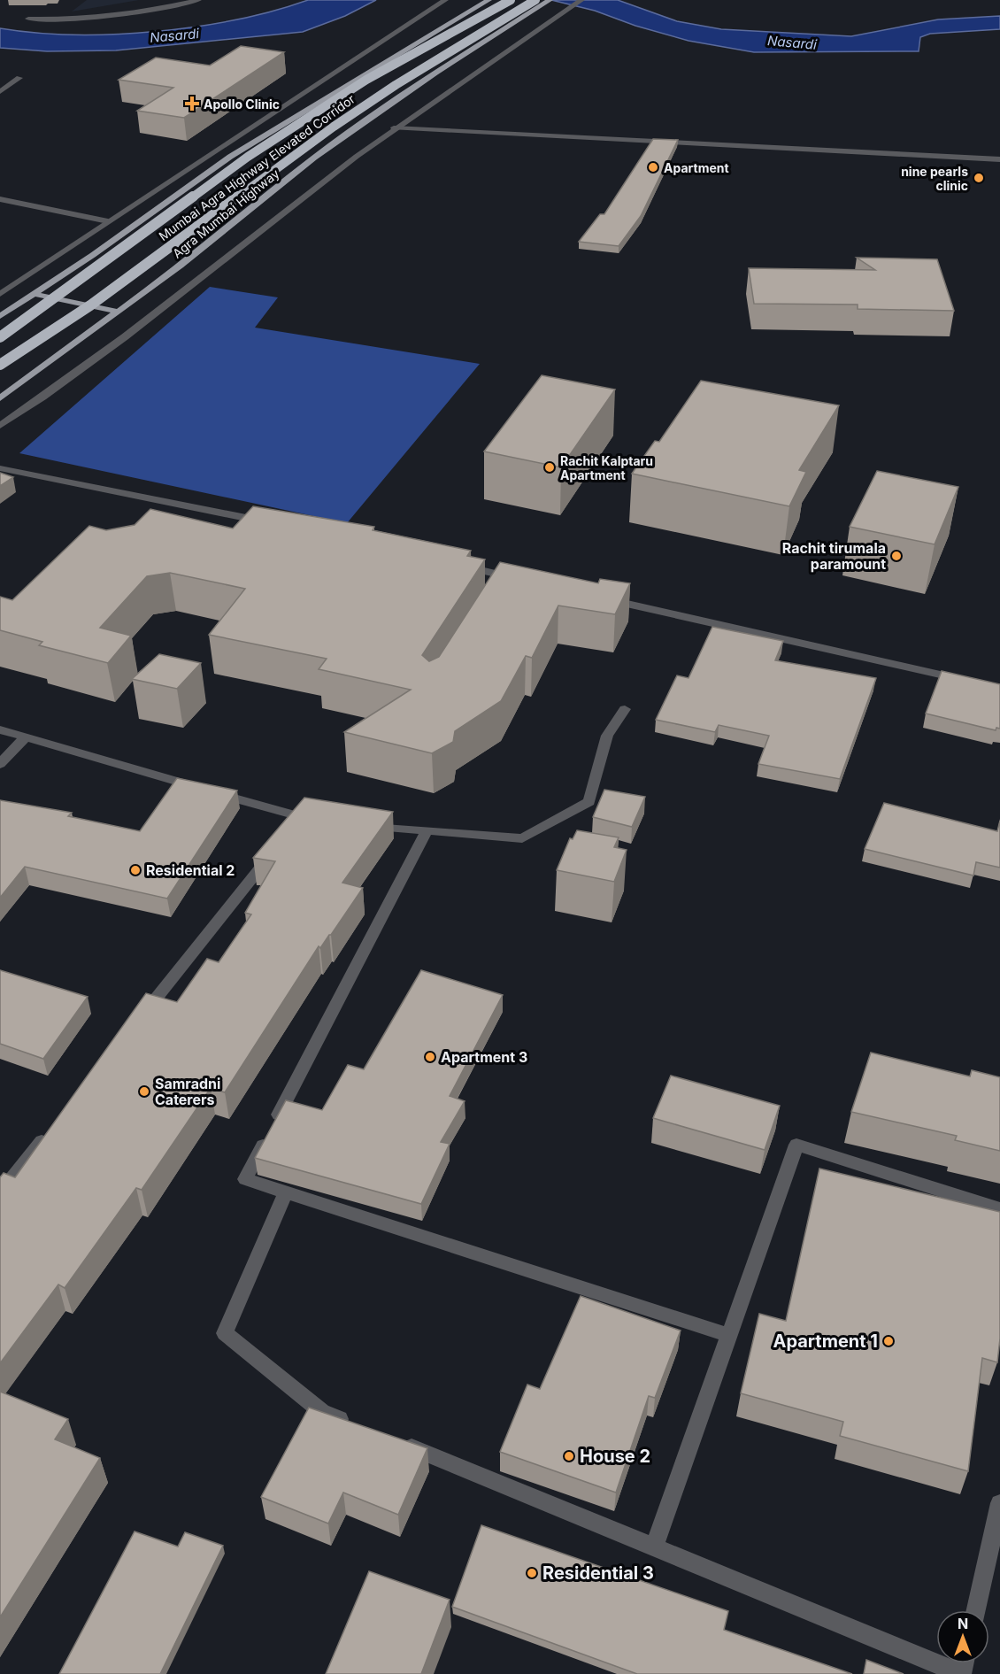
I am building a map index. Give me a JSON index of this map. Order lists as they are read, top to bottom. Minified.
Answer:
{"streets":{"highway":["Mumbai Agra Highway Elevated Corridor"],"main road":["Agra Mumbai Highway"]},"crossings":[["Mumbai Agra Highway Elevated Corridor","Agra Mumbai Highway"]],"water":["Nasardi"],"places":{"health":["Apollo Clinic"],"other":["Apartment","nine pearls clinic","Rachit Kalptaru Apartment","Rachit tirumala paramount","Residential 2","Apartment 3","Samradni Caterers","Apartment 1","House 2","Residential 3"]},"north":"top"}
